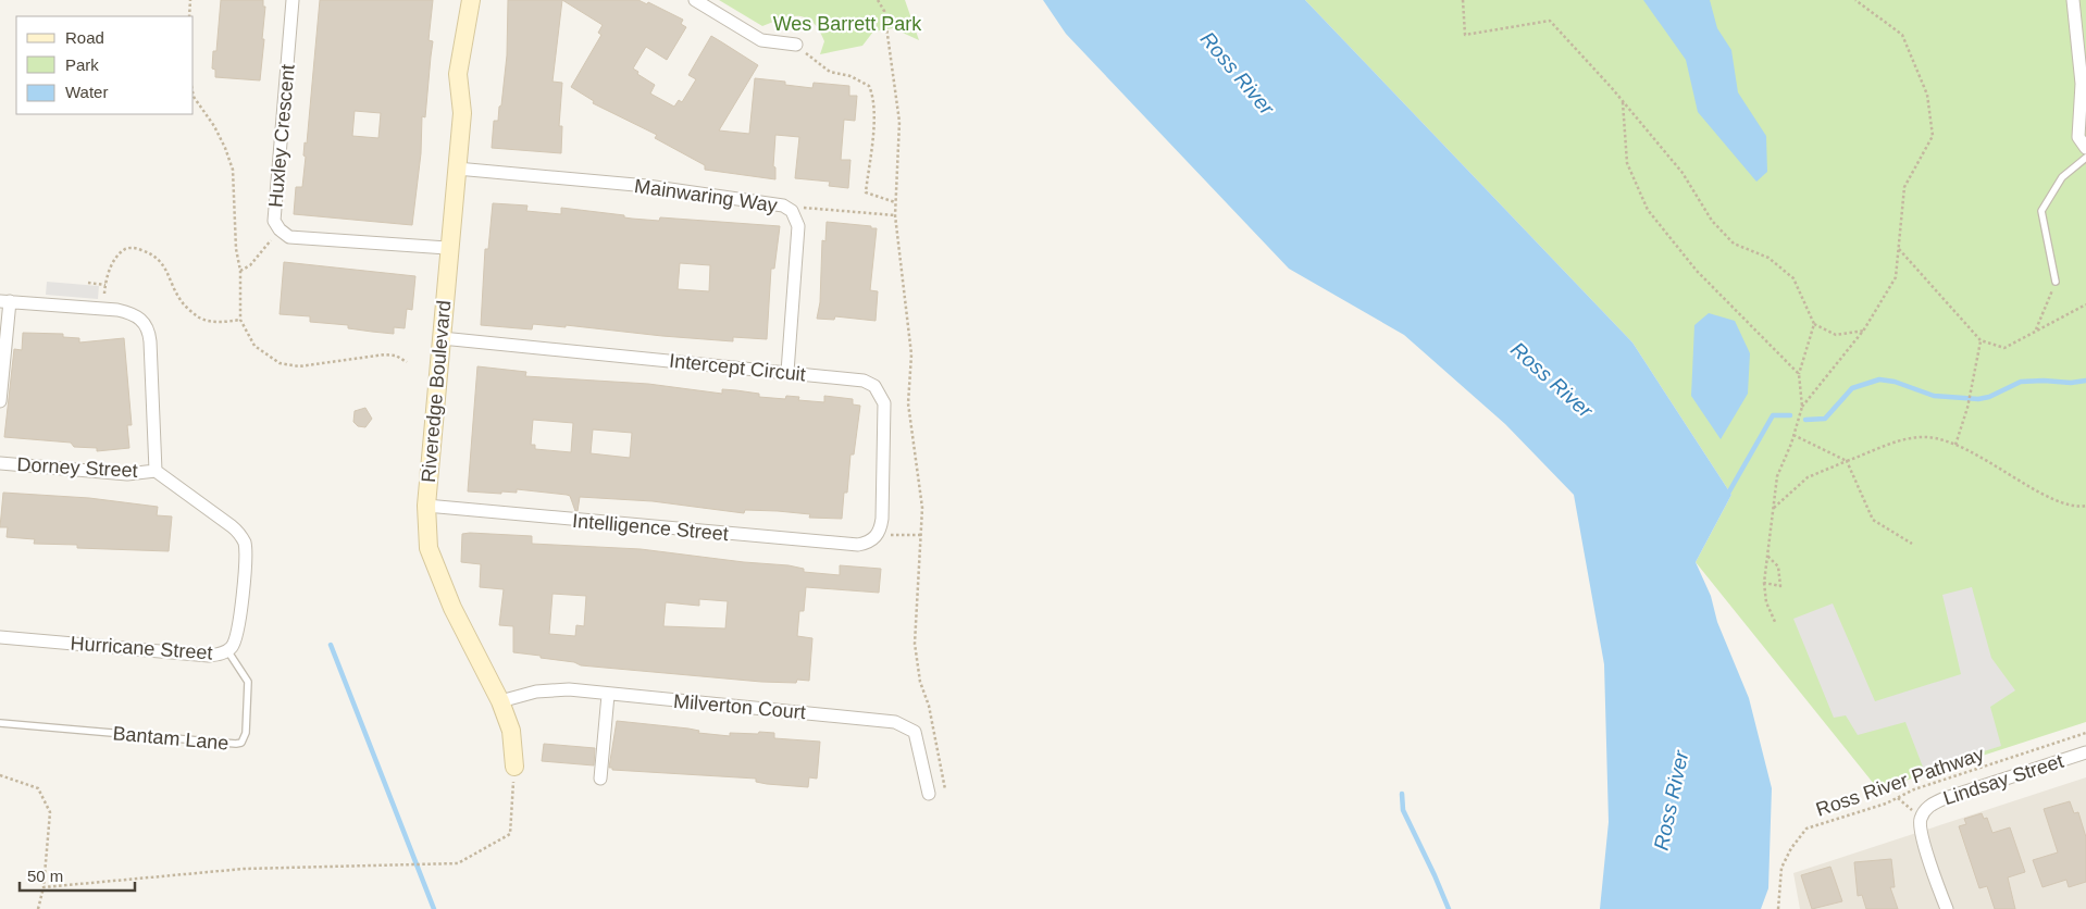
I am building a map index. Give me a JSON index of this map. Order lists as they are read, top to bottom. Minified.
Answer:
{"streets":{"street":["Huxley Crescent","Mainwaring Way","Intercept Circuit","Riveredge Boulevard","Dorney Street","Intelligence Street","Hurricane Street","Milverton Court","Lindsay Street"],"lane":["Bantam Lane"],"path":["Ross River Pathway"]},"crossings":[["Huxley Crescent","Riveredge Boulevard"],["Mainwaring Way","Intercept Circuit"],["Mainwaring Way","Riveredge Boulevard"],["Intercept Circuit","Riveredge Boulevard"],["Intercept Circuit","Intelligence Street"],["Riveredge Boulevard","Intelligence Street"],["Riveredge Boulevard","Milverton Court"],["Dorney Street","Hurricane Street"],["Hurricane Street","Bantam Lane"]],"water":["Ross River"],"parks":["Wes Barrett Park"],"legend":["Road","Park","Water"],"scale_bar":"50 m"}
